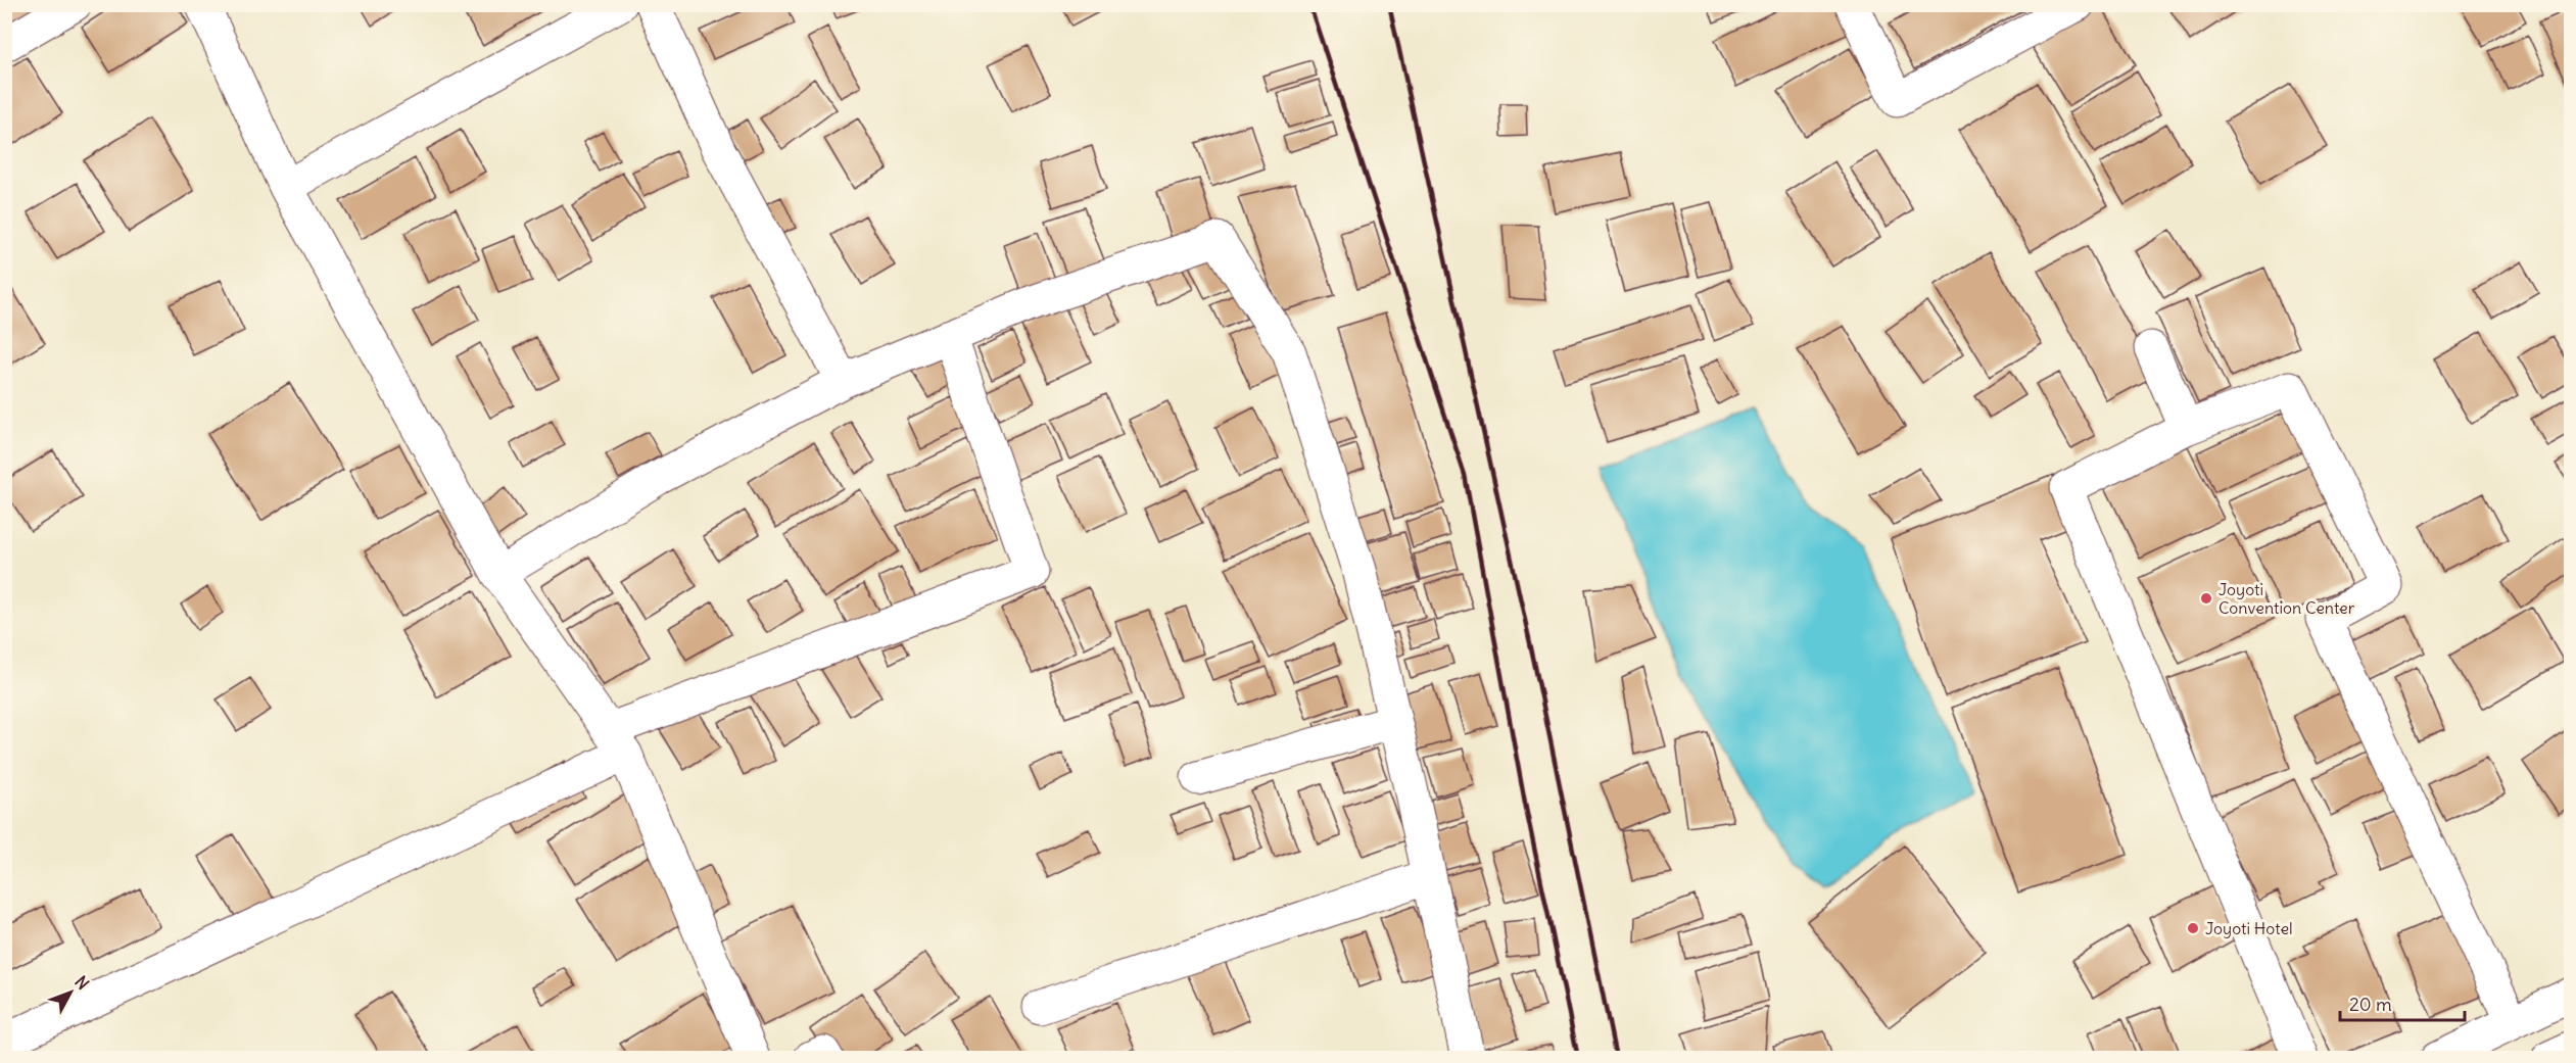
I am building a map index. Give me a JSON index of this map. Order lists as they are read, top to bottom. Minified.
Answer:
{"places":["Joyoti Convention Center","Joyoti Hotel"],"scale_bar":"20 m","north":"top right"}
